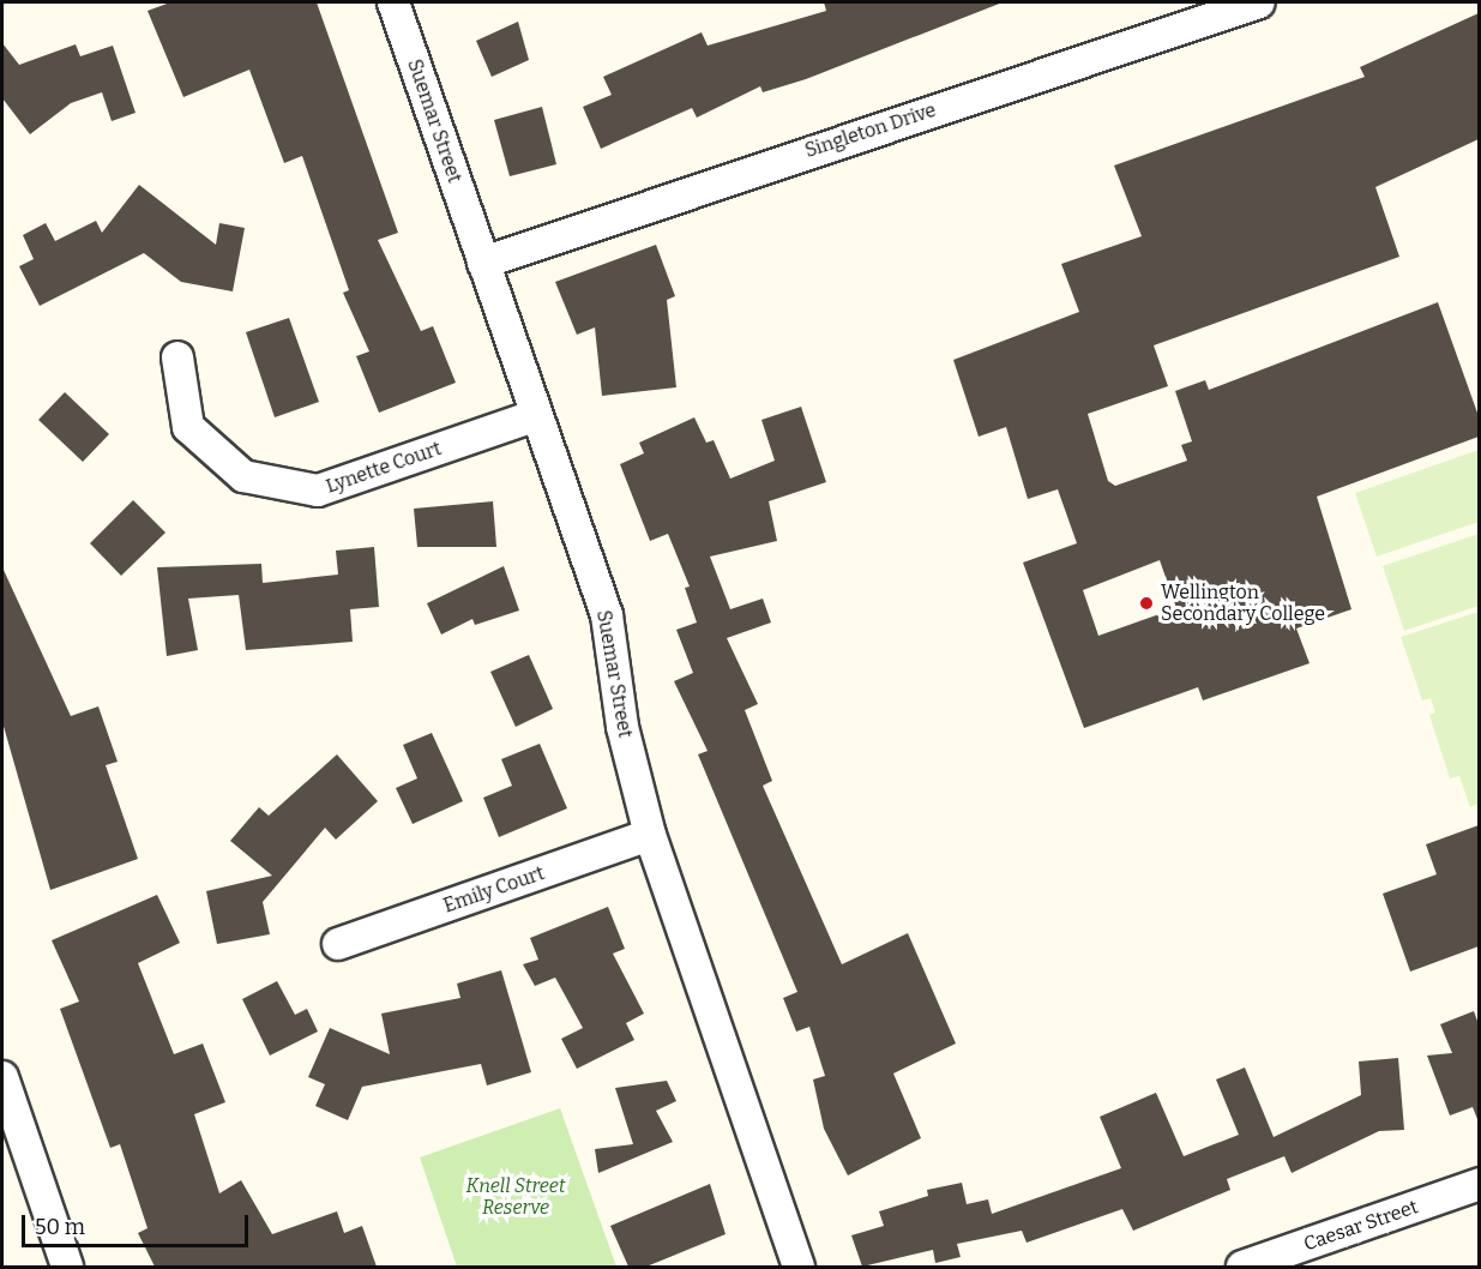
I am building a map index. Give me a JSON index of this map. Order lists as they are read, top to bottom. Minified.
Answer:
{"streets":{"street":["Suemar Street","Singleton Drive","Lynette Court","Emily Court","Caesar Street"]},"crossings":[["Suemar Street","Singleton Drive"],["Suemar Street","Lynette Court"],["Suemar Street","Emily Court"]],"parks":["Knell Street Reserve"],"places":["Wellington Secondary College"],"scale_bar":"50 m"}
